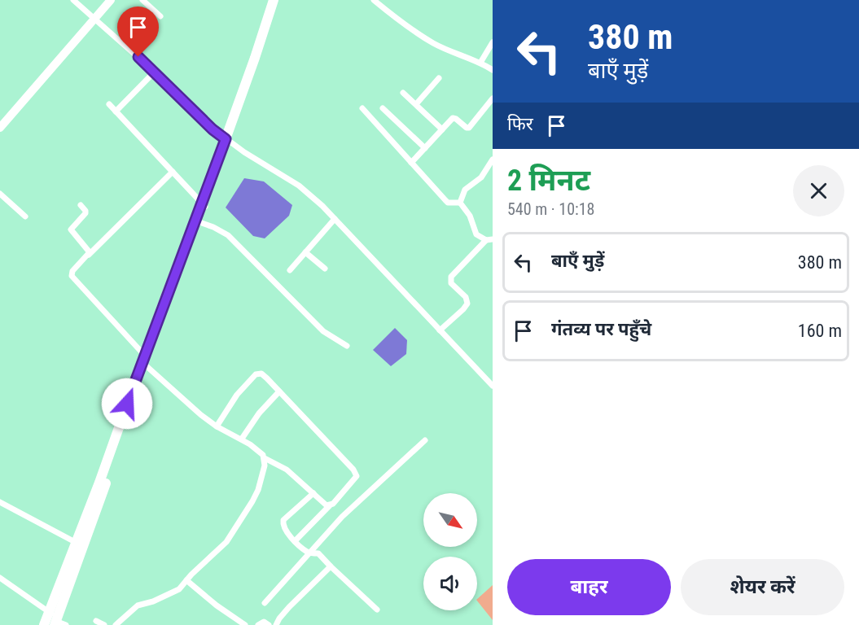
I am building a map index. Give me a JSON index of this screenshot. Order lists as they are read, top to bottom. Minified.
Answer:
{"north":"bottom right","page":{"turn":["380 m","बाएँ मुड़ें"],"then":"फिर","heading":["2 मिनट","540 m · 10:18"],"list":[{"name":"बाएँ मुड़ें","value":"380 m"},{"name":"गंतव्य पर पहुँचे","value":"160 m"}],"buttons":["बाहर","शेयर करें"]}}
